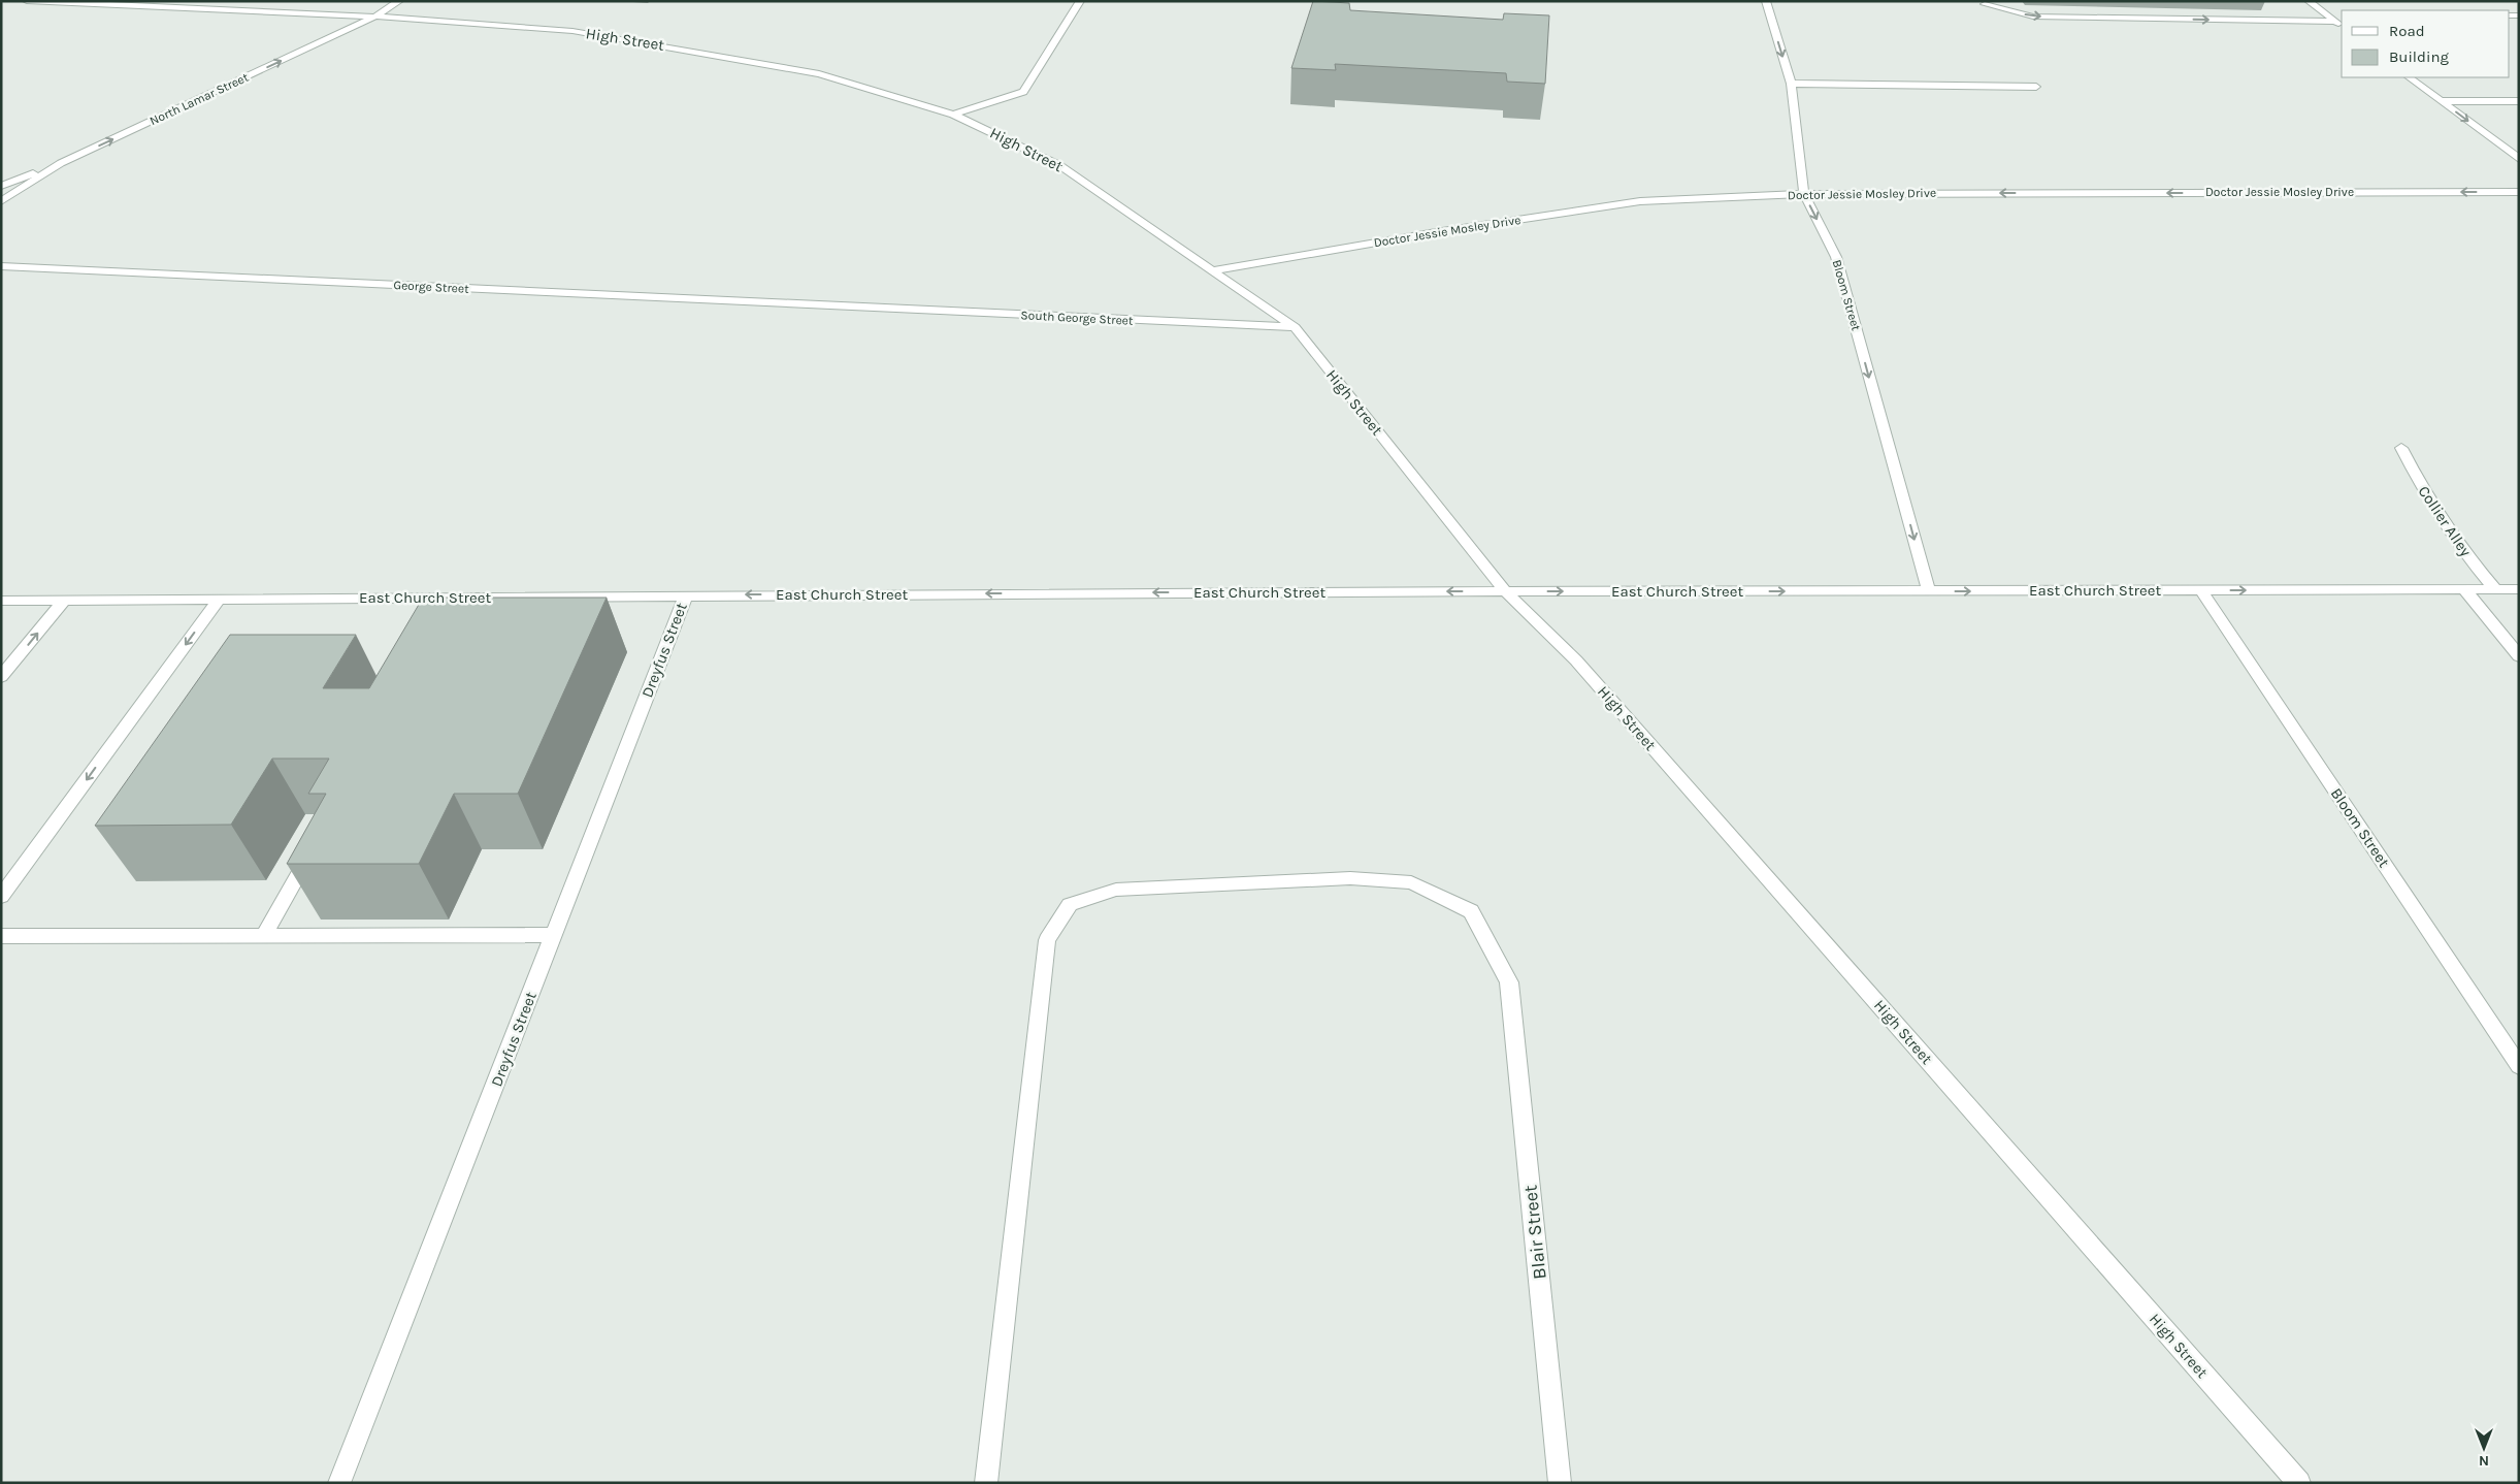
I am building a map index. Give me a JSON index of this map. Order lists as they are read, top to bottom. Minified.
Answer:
{"streets":{"street":["High Street","North Lamar Street","Doctor Jessie Mosley Drive","George Street","Bloom Street","South George Street","Collier Alley","East Church Street","Dreyfus Street","Blair Street"]},"crossings":[["High Street","North Lamar Street"],["High Street","Doctor Jessie Mosley Drive"],["High Street","South George Street"],["High Street","East Church Street"],["Doctor Jessie Mosley Drive","Bloom Street"],["George Street","South George Street"],["Bloom Street","East Church Street"],["Collier Alley","East Church Street"],["East Church Street","Dreyfus Street"]],"one_way":["North Lamar Street","Bloom Street"],"legend":["Road","Building"],"north":"bottom"}
